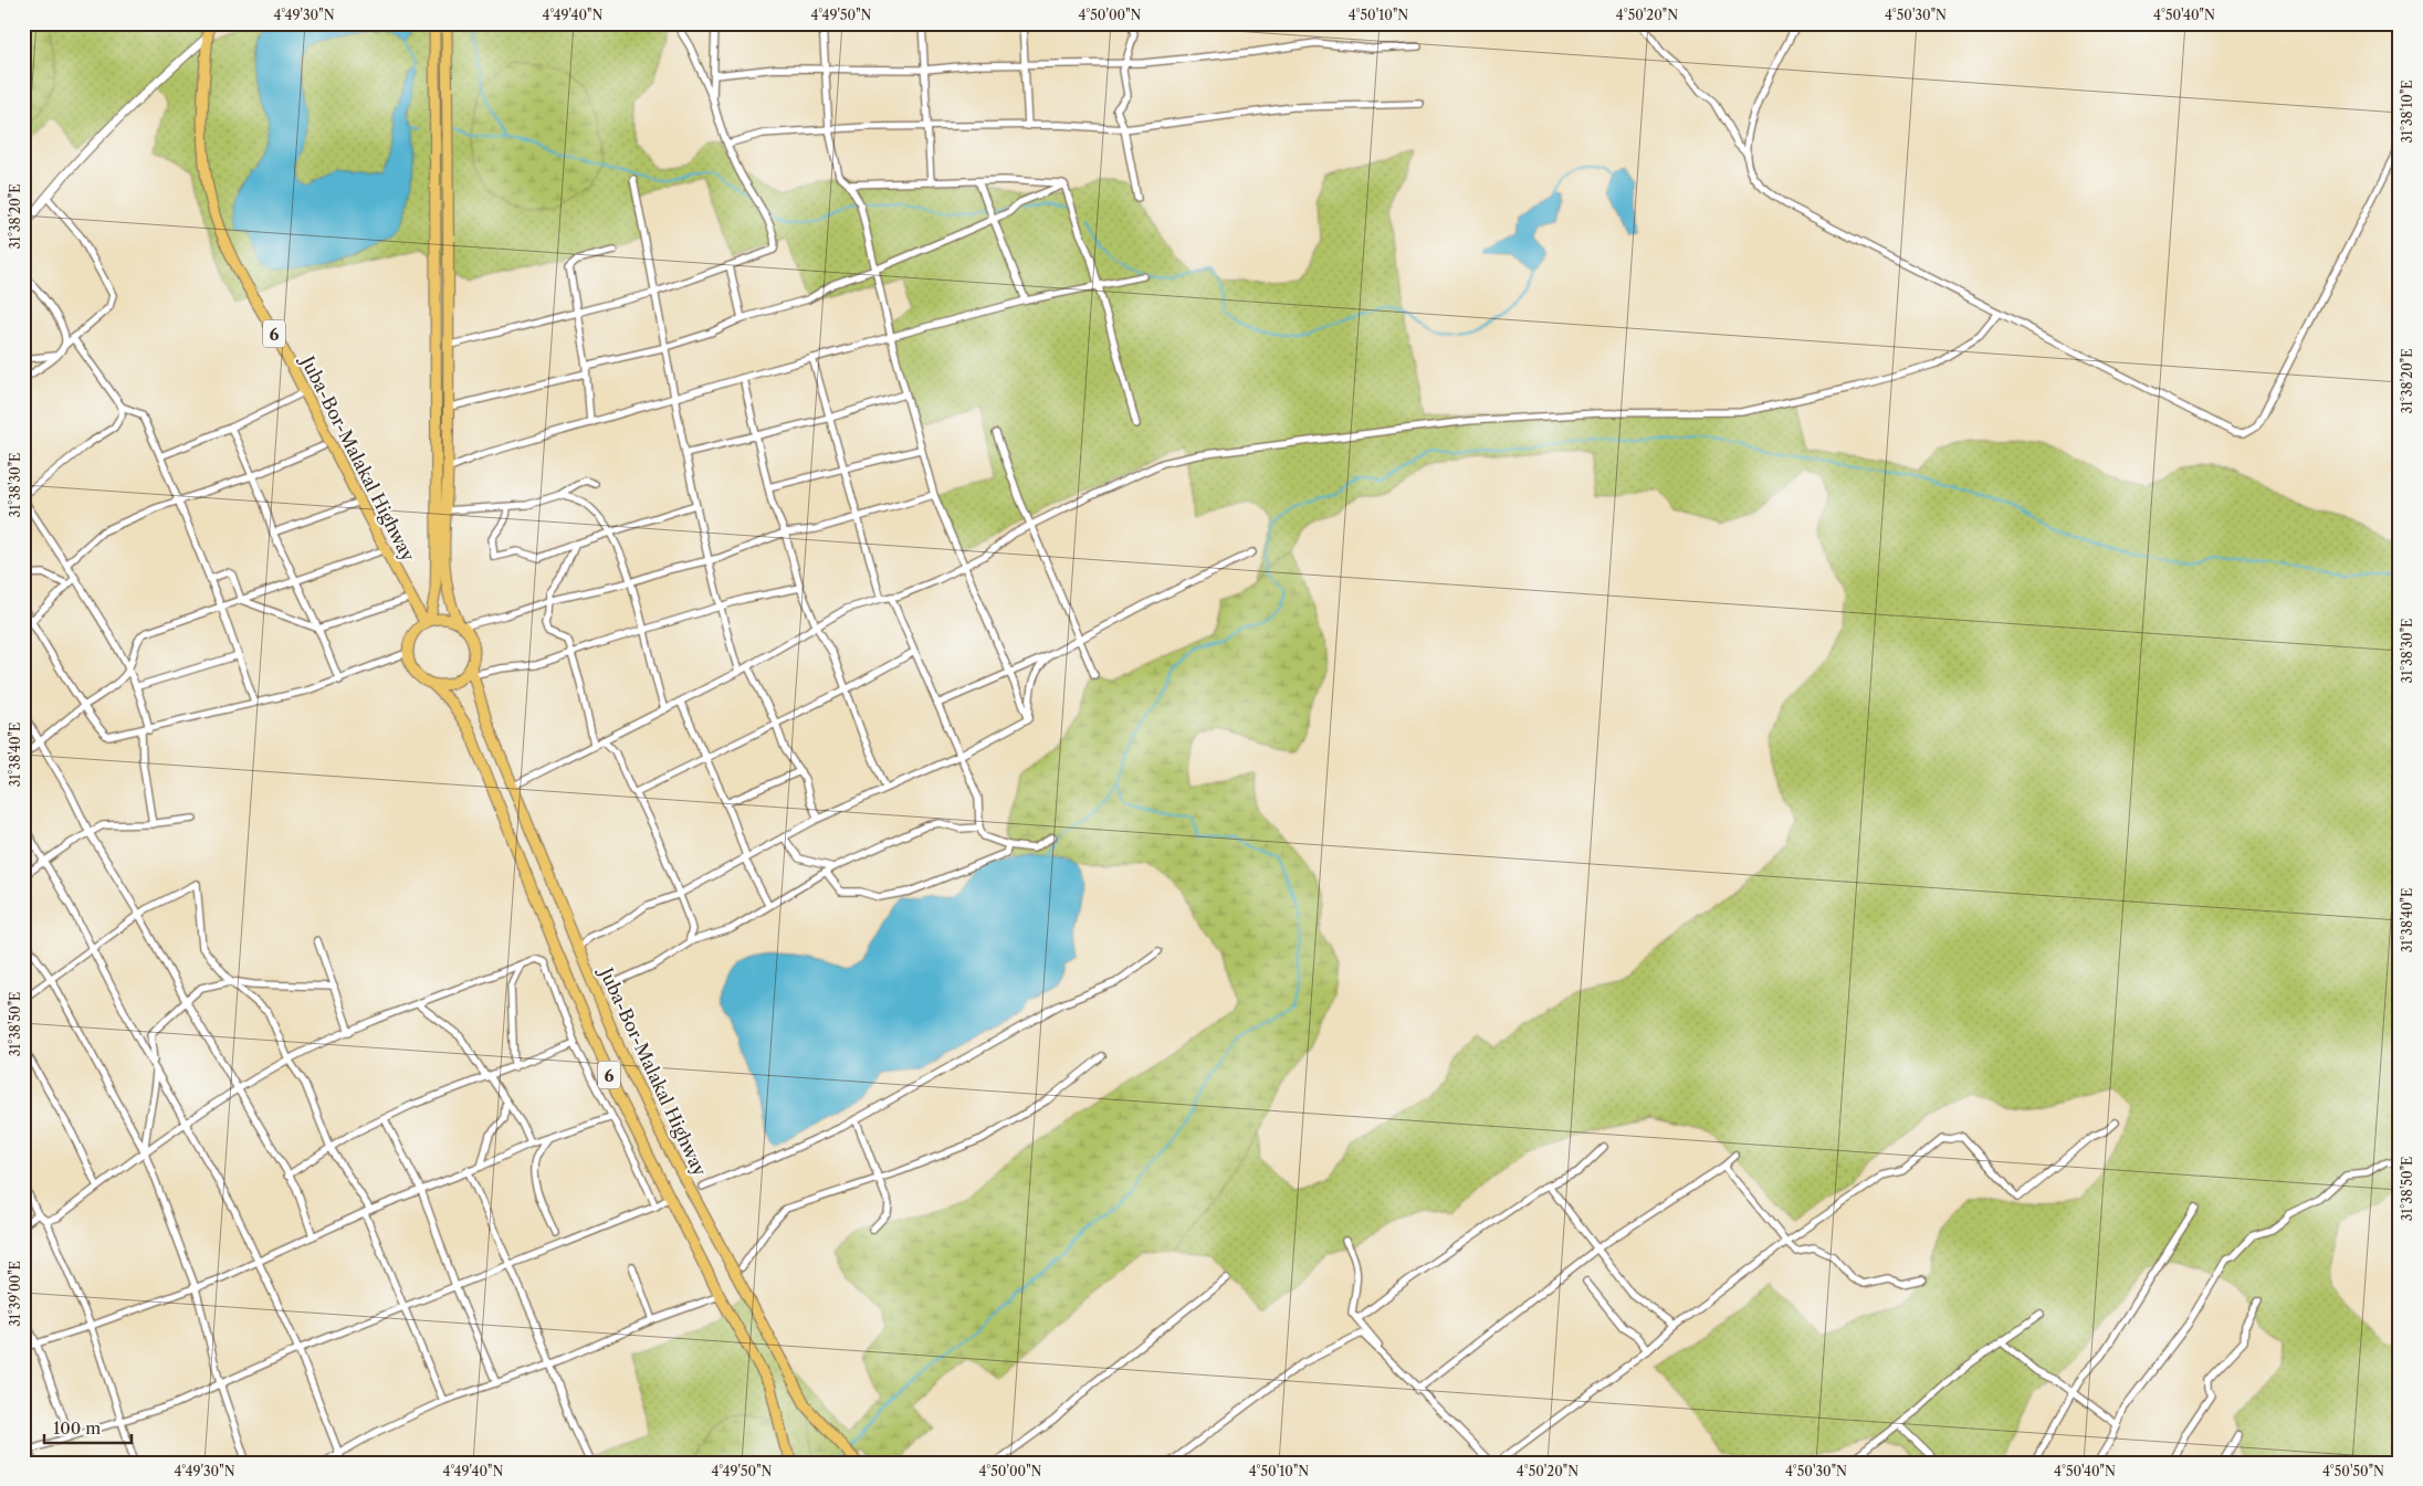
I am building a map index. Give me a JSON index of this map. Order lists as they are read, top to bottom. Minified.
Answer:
{"streets":{"main road":["6","Juba-Bor-Malakal Highway"]},"crossings":[["6","Juba-Bor-Malakal Highway"]],"scale_bar":"100 m","coordinates":["4°49'30\"N","4°49'40\"N","4°49'50\"N","4°50'00\"N","4°50'10\"N","4°50'20\"N","4°50'30\"N","4°50'40\"N","31°38'10\"E","31°38'20\"E","31°38'30\"E","31°38'40\"E","31°38'50\"E","31°39'00\"E","4°50'50\"N"]}
